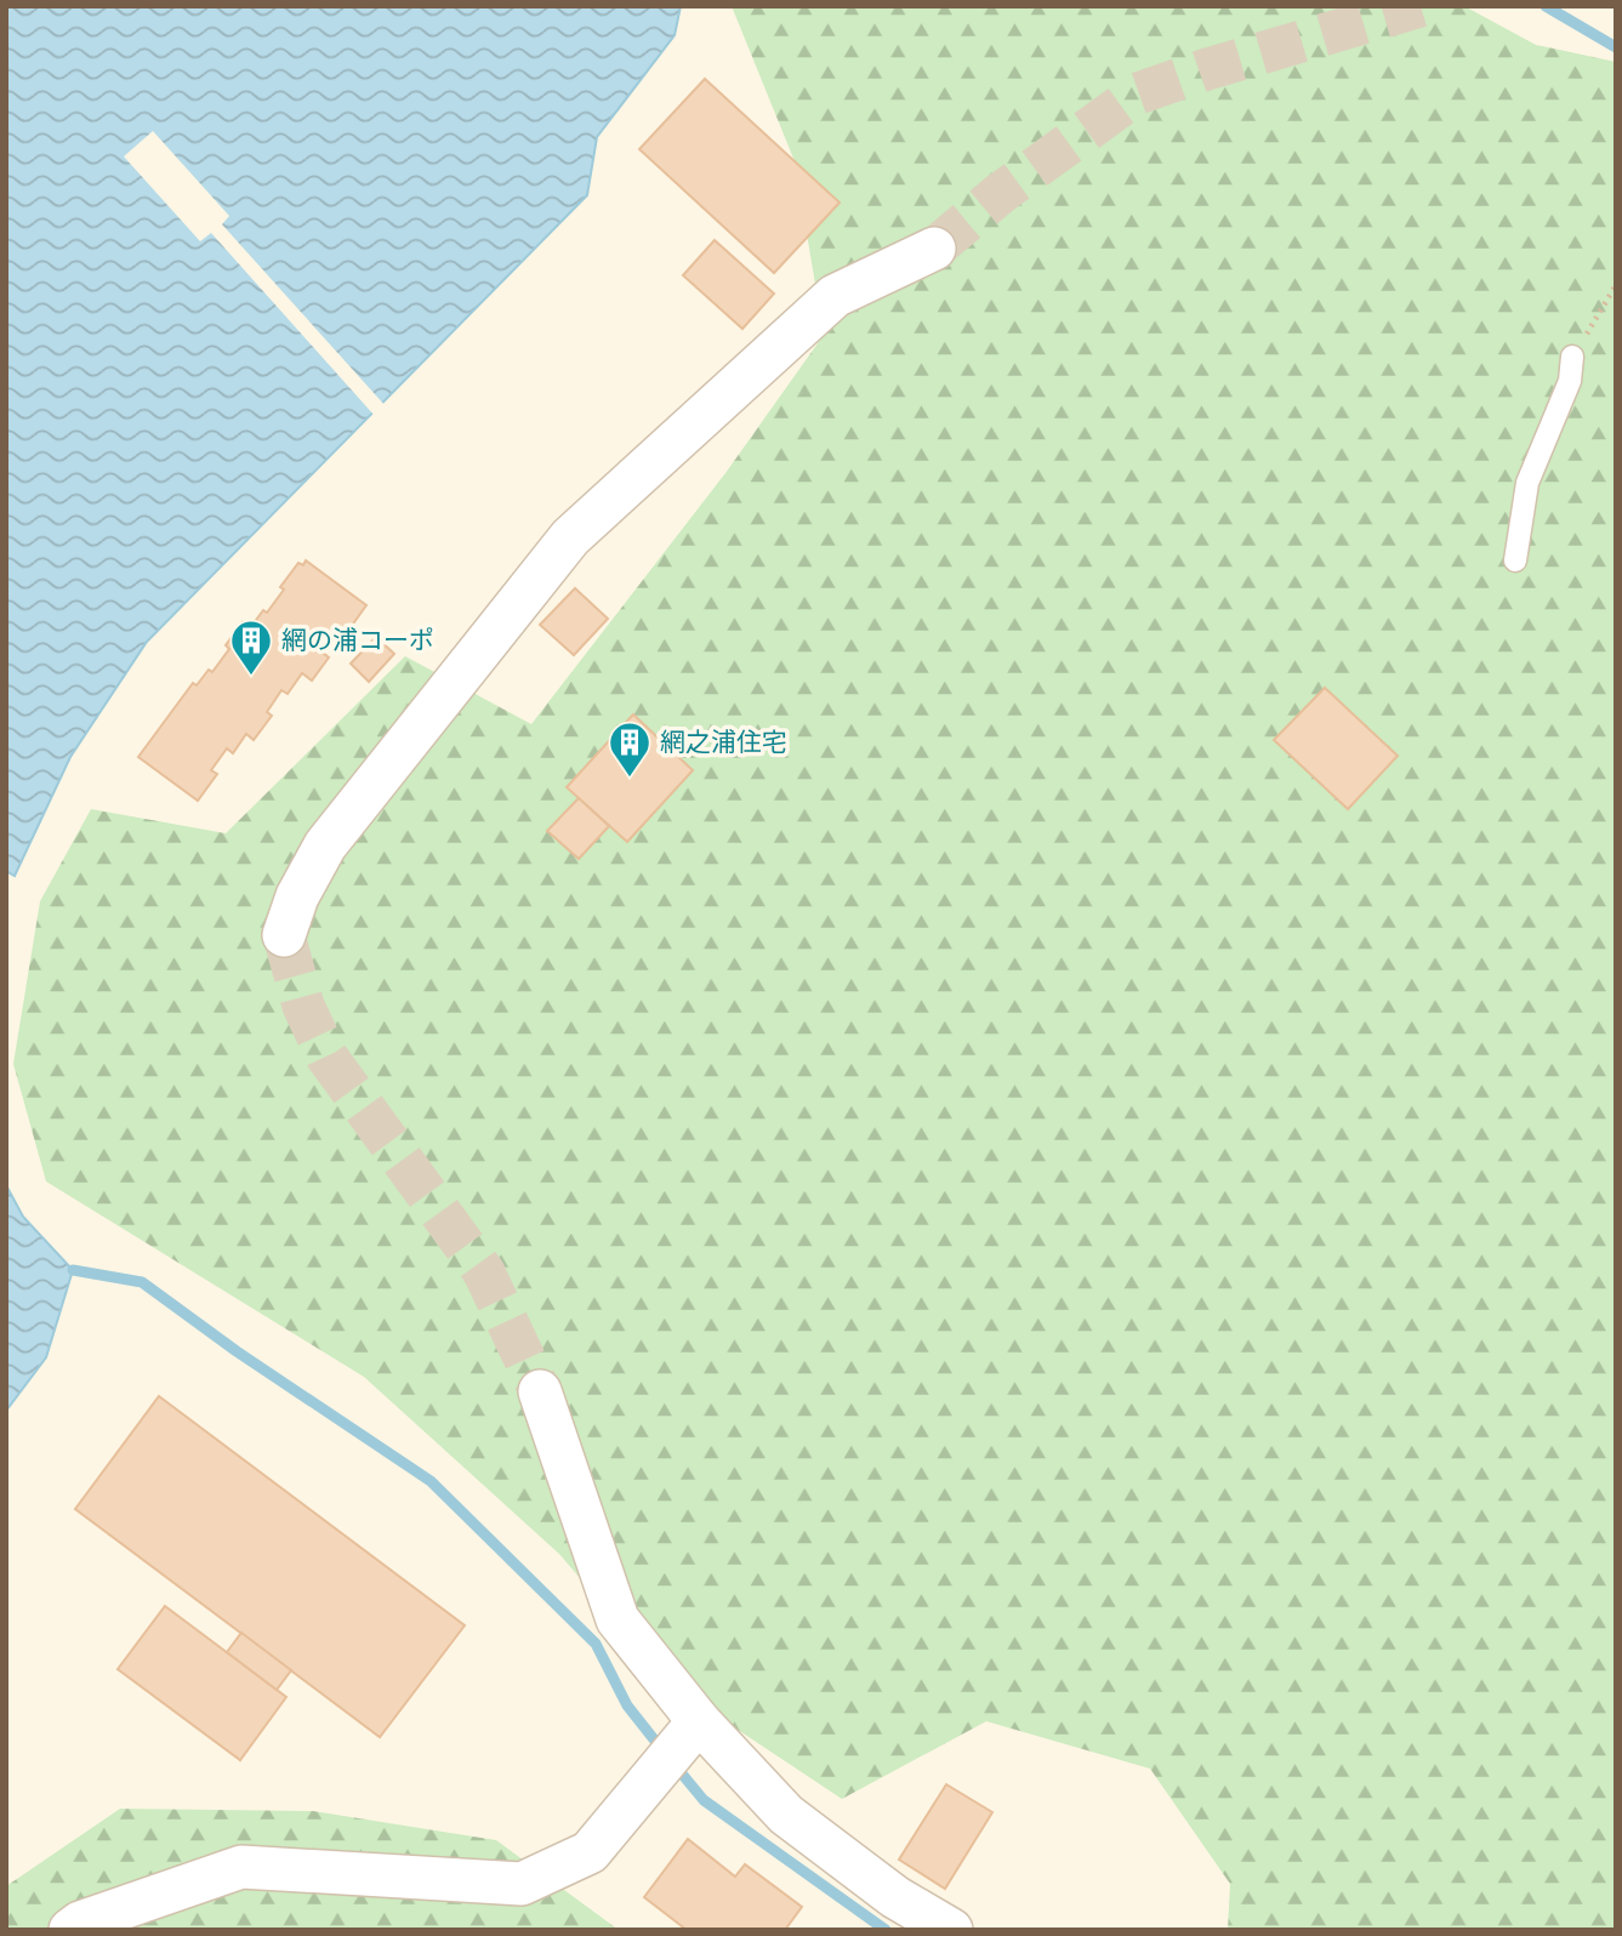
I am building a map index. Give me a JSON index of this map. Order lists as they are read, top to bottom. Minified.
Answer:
{"places":{"building":["網の浦コーポ","網之浦住宅"]}}
